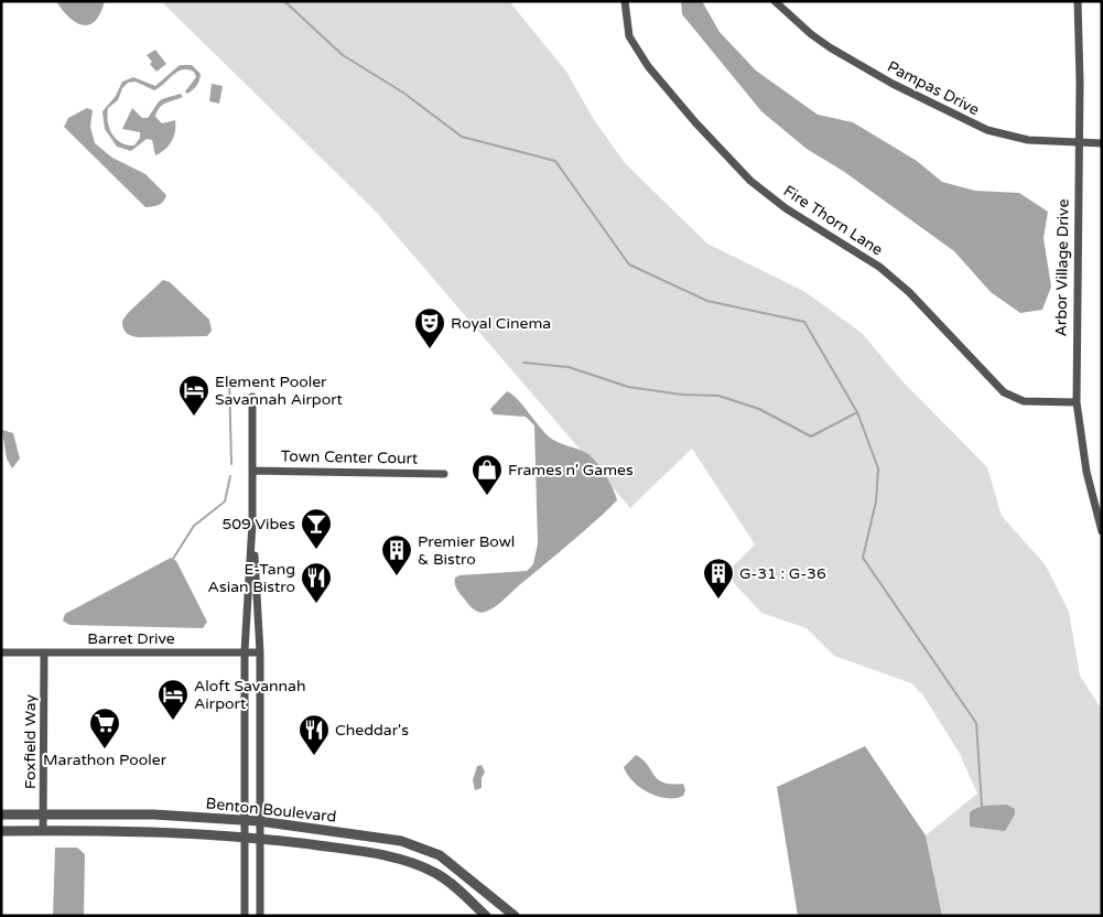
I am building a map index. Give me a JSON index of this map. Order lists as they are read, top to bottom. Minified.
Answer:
{"streets":{"street":["Pampas Drive","Fire Thorn Lane","Arbor Village Drive","Town Center Court","Barret Drive","Foxfield Way","Benton Boulevard"]},"crossings":[["Pampas Drive","Arbor Village Drive"],["Fire Thorn Lane","Arbor Village Drive"],["Barret Drive","Foxfield Way"],["Foxfield Way","Benton Boulevard"]],"places":{"theatre":["Royal Cinema"],"hotel":["Element Pooler Savannah Airport","Aloft Savannah Airport"],"shop":["Frames n' Games"],"bar":["509 Vibes"],"building":["Premier Bowl & Bistro","G-31 : G-36"],"restaurant":["E-Tang Asian Bistro","Cheddar's"],"supermarket":["Marathon Pooler"]}}
